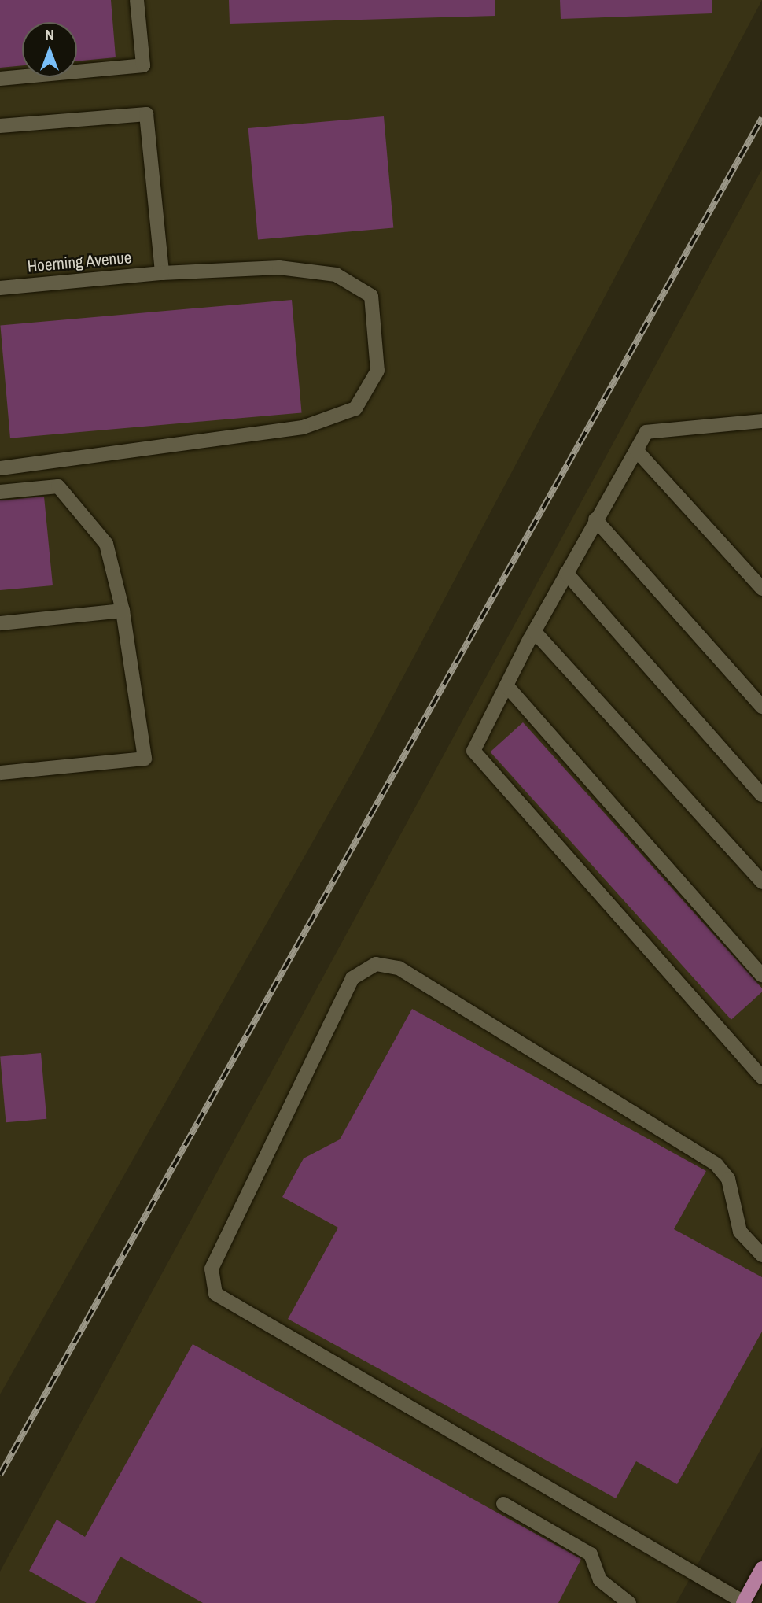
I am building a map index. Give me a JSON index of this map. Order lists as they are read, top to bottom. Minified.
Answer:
{"streets":{"street":["Hoerning Avenue"]},"north":"top"}
